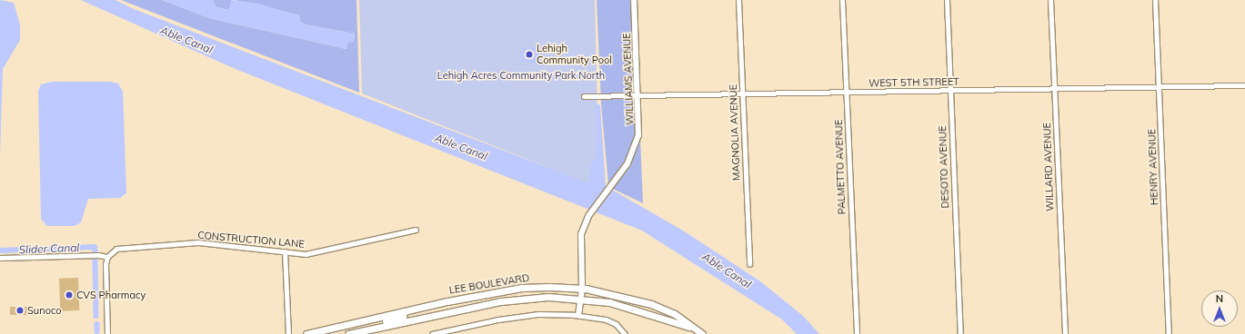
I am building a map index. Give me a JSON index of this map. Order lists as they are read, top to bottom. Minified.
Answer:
{"streets":{"main road":["LEE BOULEVARD"],"street":["WILLIAMS AVENUE","WEST 5TH STREET","MAGNOLIA AVENUE","PALMETTO AVENUE","DESOTO AVENUE","WILLARD AVENUE","HENRY AVENUE","CONSTRUCTION LANE"]},"crossings":[["WILLIAMS AVENUE","WEST 5TH STREET"],["WILLIAMS AVENUE","LEE BOULEVARD"],["WEST 5TH STREET","MAGNOLIA AVENUE"],["WEST 5TH STREET","PALMETTO AVENUE"],["WEST 5TH STREET","DESOTO AVENUE"],["WEST 5TH STREET","WILLARD AVENUE"],["WEST 5TH STREET","HENRY AVENUE"]],"water":["Able Canal","Slider Canal"],"parks":["Lehigh Acres Community Park North"],"places":["Lehigh Community Pool","CVS Pharmacy","Sunoco"],"north":"top"}
